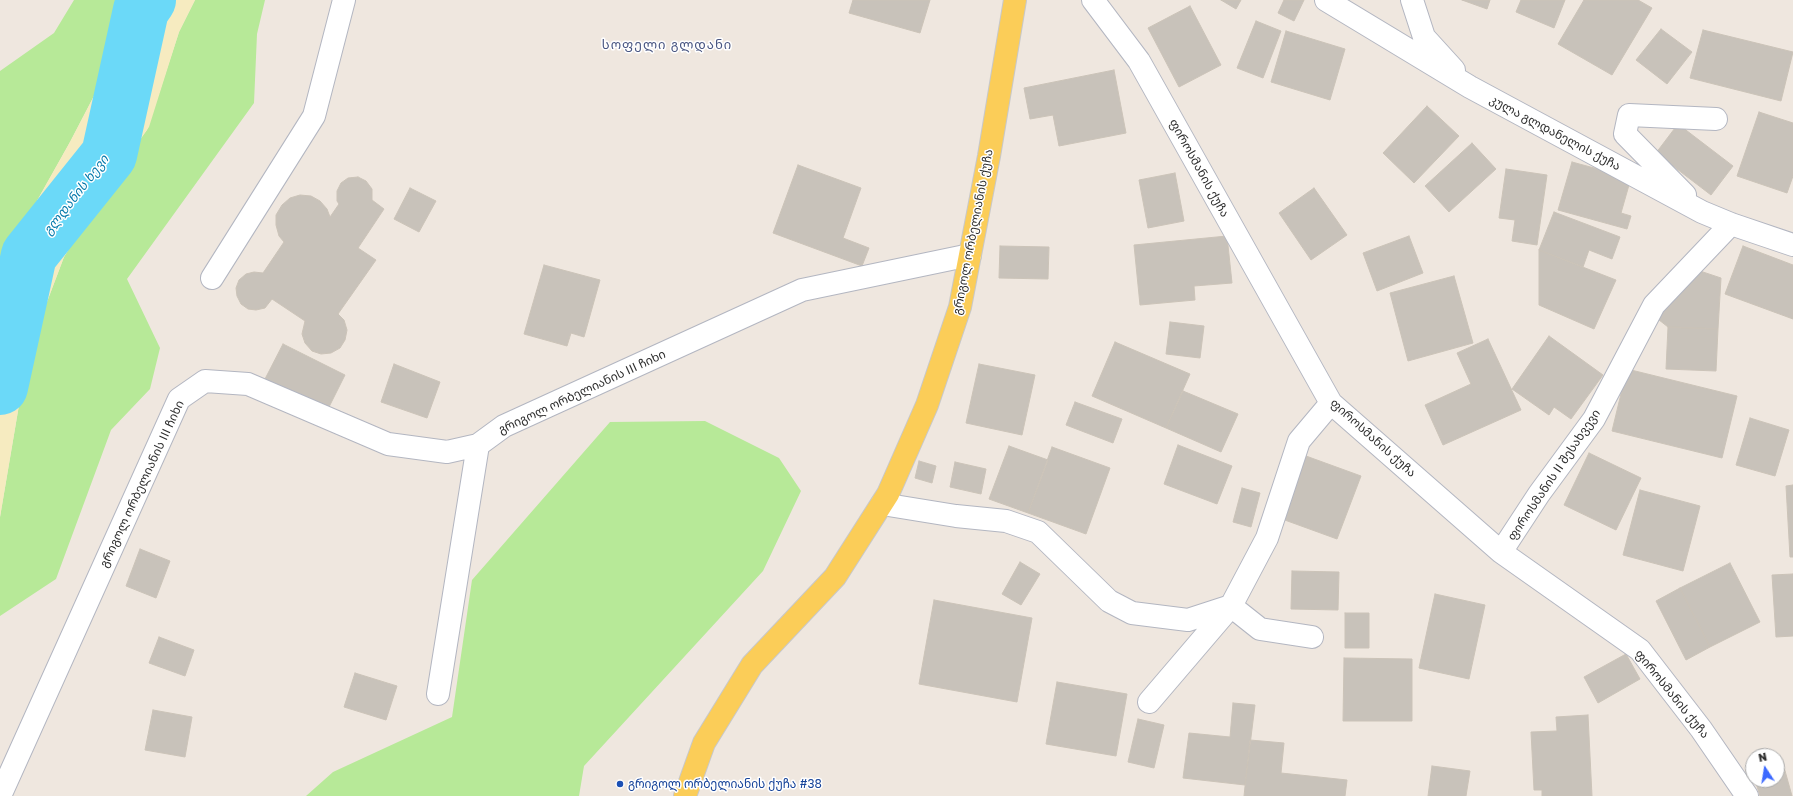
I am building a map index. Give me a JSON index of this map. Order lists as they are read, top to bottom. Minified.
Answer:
{"streets":{"main road":["გრიგოლ ორბელიანის ქუჩა"],"street":["კულა გლდანელის ქუჩა","ფიროსმანის ქუჩა","გრიგოლ ორბელიანის III ჩიხი","ფიროსმანის II შესახვევი"]},"crossings":[["კულა გლდანელის ქუჩა","ფიროსმანის II შესახვევი"],["ფიროსმანის ქუჩა","ფიროსმანის II შესახვევი"],["გრიგოლ ორბელიანის ქუჩა","გრიგოლ ორბელიანის III ჩიხი"]],"districts":["სოფელი გლდანი"],"water":["გლდანის ხევი"],"places":["გრიგოლ ორბელიანის ქუჩა #38"],"north":"top"}
